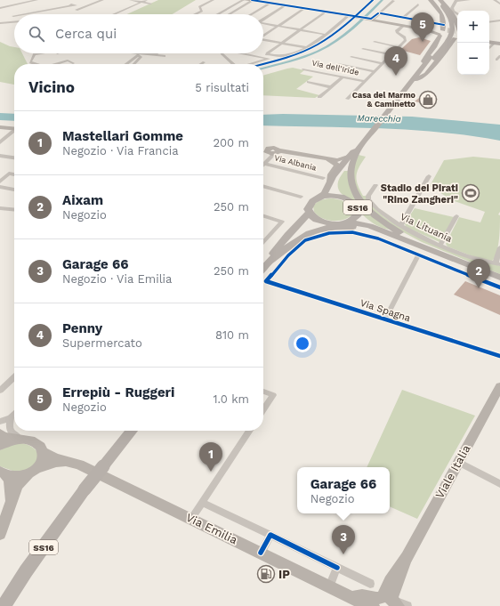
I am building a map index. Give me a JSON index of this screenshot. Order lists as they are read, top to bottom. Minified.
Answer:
{"streets":{"main road":["SS16","Viale Italia","Via Emilia"],"street":["Via dell'Iride","Via Albania","Via Lituania","Via Spagna"]},"crossings":[["Viale Italia","Via Emilia"]],"water":["Marecchia"],"places":{"shop":["Casa del Marmo & Caminetto"],"sports":["Stadio dei Pirati \"Rino Zangheri\""],"fuel station":["IP"]},"page":{"map_buttons":["+","−"],"pins":["5","4","2","1","3"],"search":"Cerca qui","heading":["Vicino","5 risultati"],"list":[{"mark":"1","name":"Mastellari Gomme","note":"Negozio · Via Francia","value":"200 m"},{"mark":"2","name":"Aixam","note":"Negozio","value":"250 m"},{"mark":"3","name":"Garage 66","note":"Negozio · Via Emilia","value":"250 m"},{"mark":"4","name":"Penny","note":"Supermercato","value":"810 m"},{"mark":"5","name":"Errepiù - Ruggeri","note":"Negozio","value":"1.0 km"}],"popup":["Garage 66","Negozio"]}}
